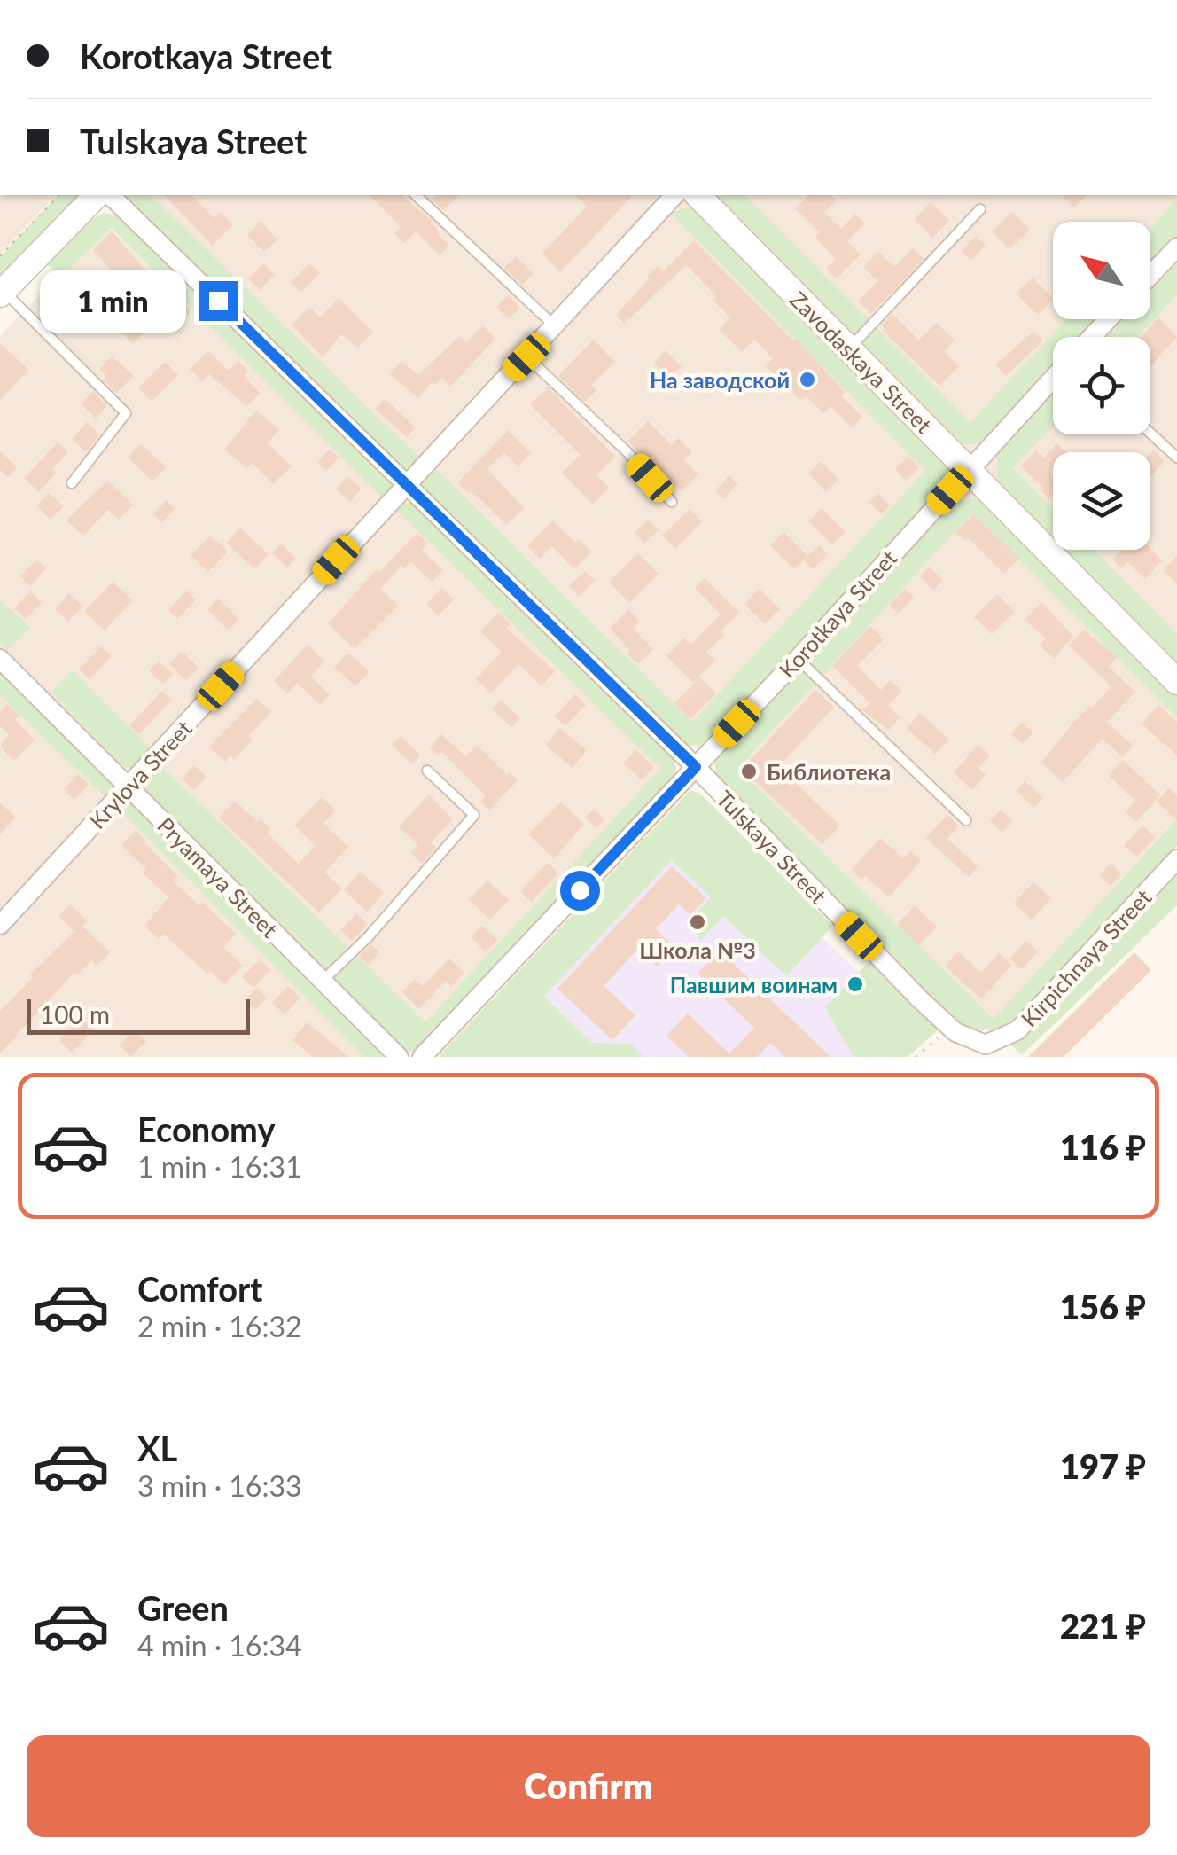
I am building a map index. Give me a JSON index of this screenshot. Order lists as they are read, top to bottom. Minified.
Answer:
{"streets":{"main road":["Zavodaskaya Street"],"street":["Korotkaya Street","Krylova Street","Tulskaya Street","Pryamaya Street","Kirpichnaya Street"]},"crossings":[["Zavodaskaya Street","Korotkaya Street"],["Korotkaya Street","Tulskaya Street"],["Krylova Street","Tulskaya Street"],["Krylova Street","Pryamaya Street"],["Tulskaya Street","Kirpichnaya Street"]],"places":["На заводской","Библиотека","Школа №3","Павшим воинам"],"scale_bar":"100 m","north":"top left","page":{"banner":["Korotkaya Street","Tulskaya Street"],"bubble":"1 min","scale":"100 m","list":[{"name":"Economy","note":"1 min · 16:31","value":"116 ₽"},{"name":"Comfort","note":"2 min · 16:32","value":"156 ₽"},{"name":"XL","note":"3 min · 16:33","value":"197 ₽"},{"name":"Green","note":"4 min · 16:34","value":"221 ₽"}],"buttons":"Confirm"}}
